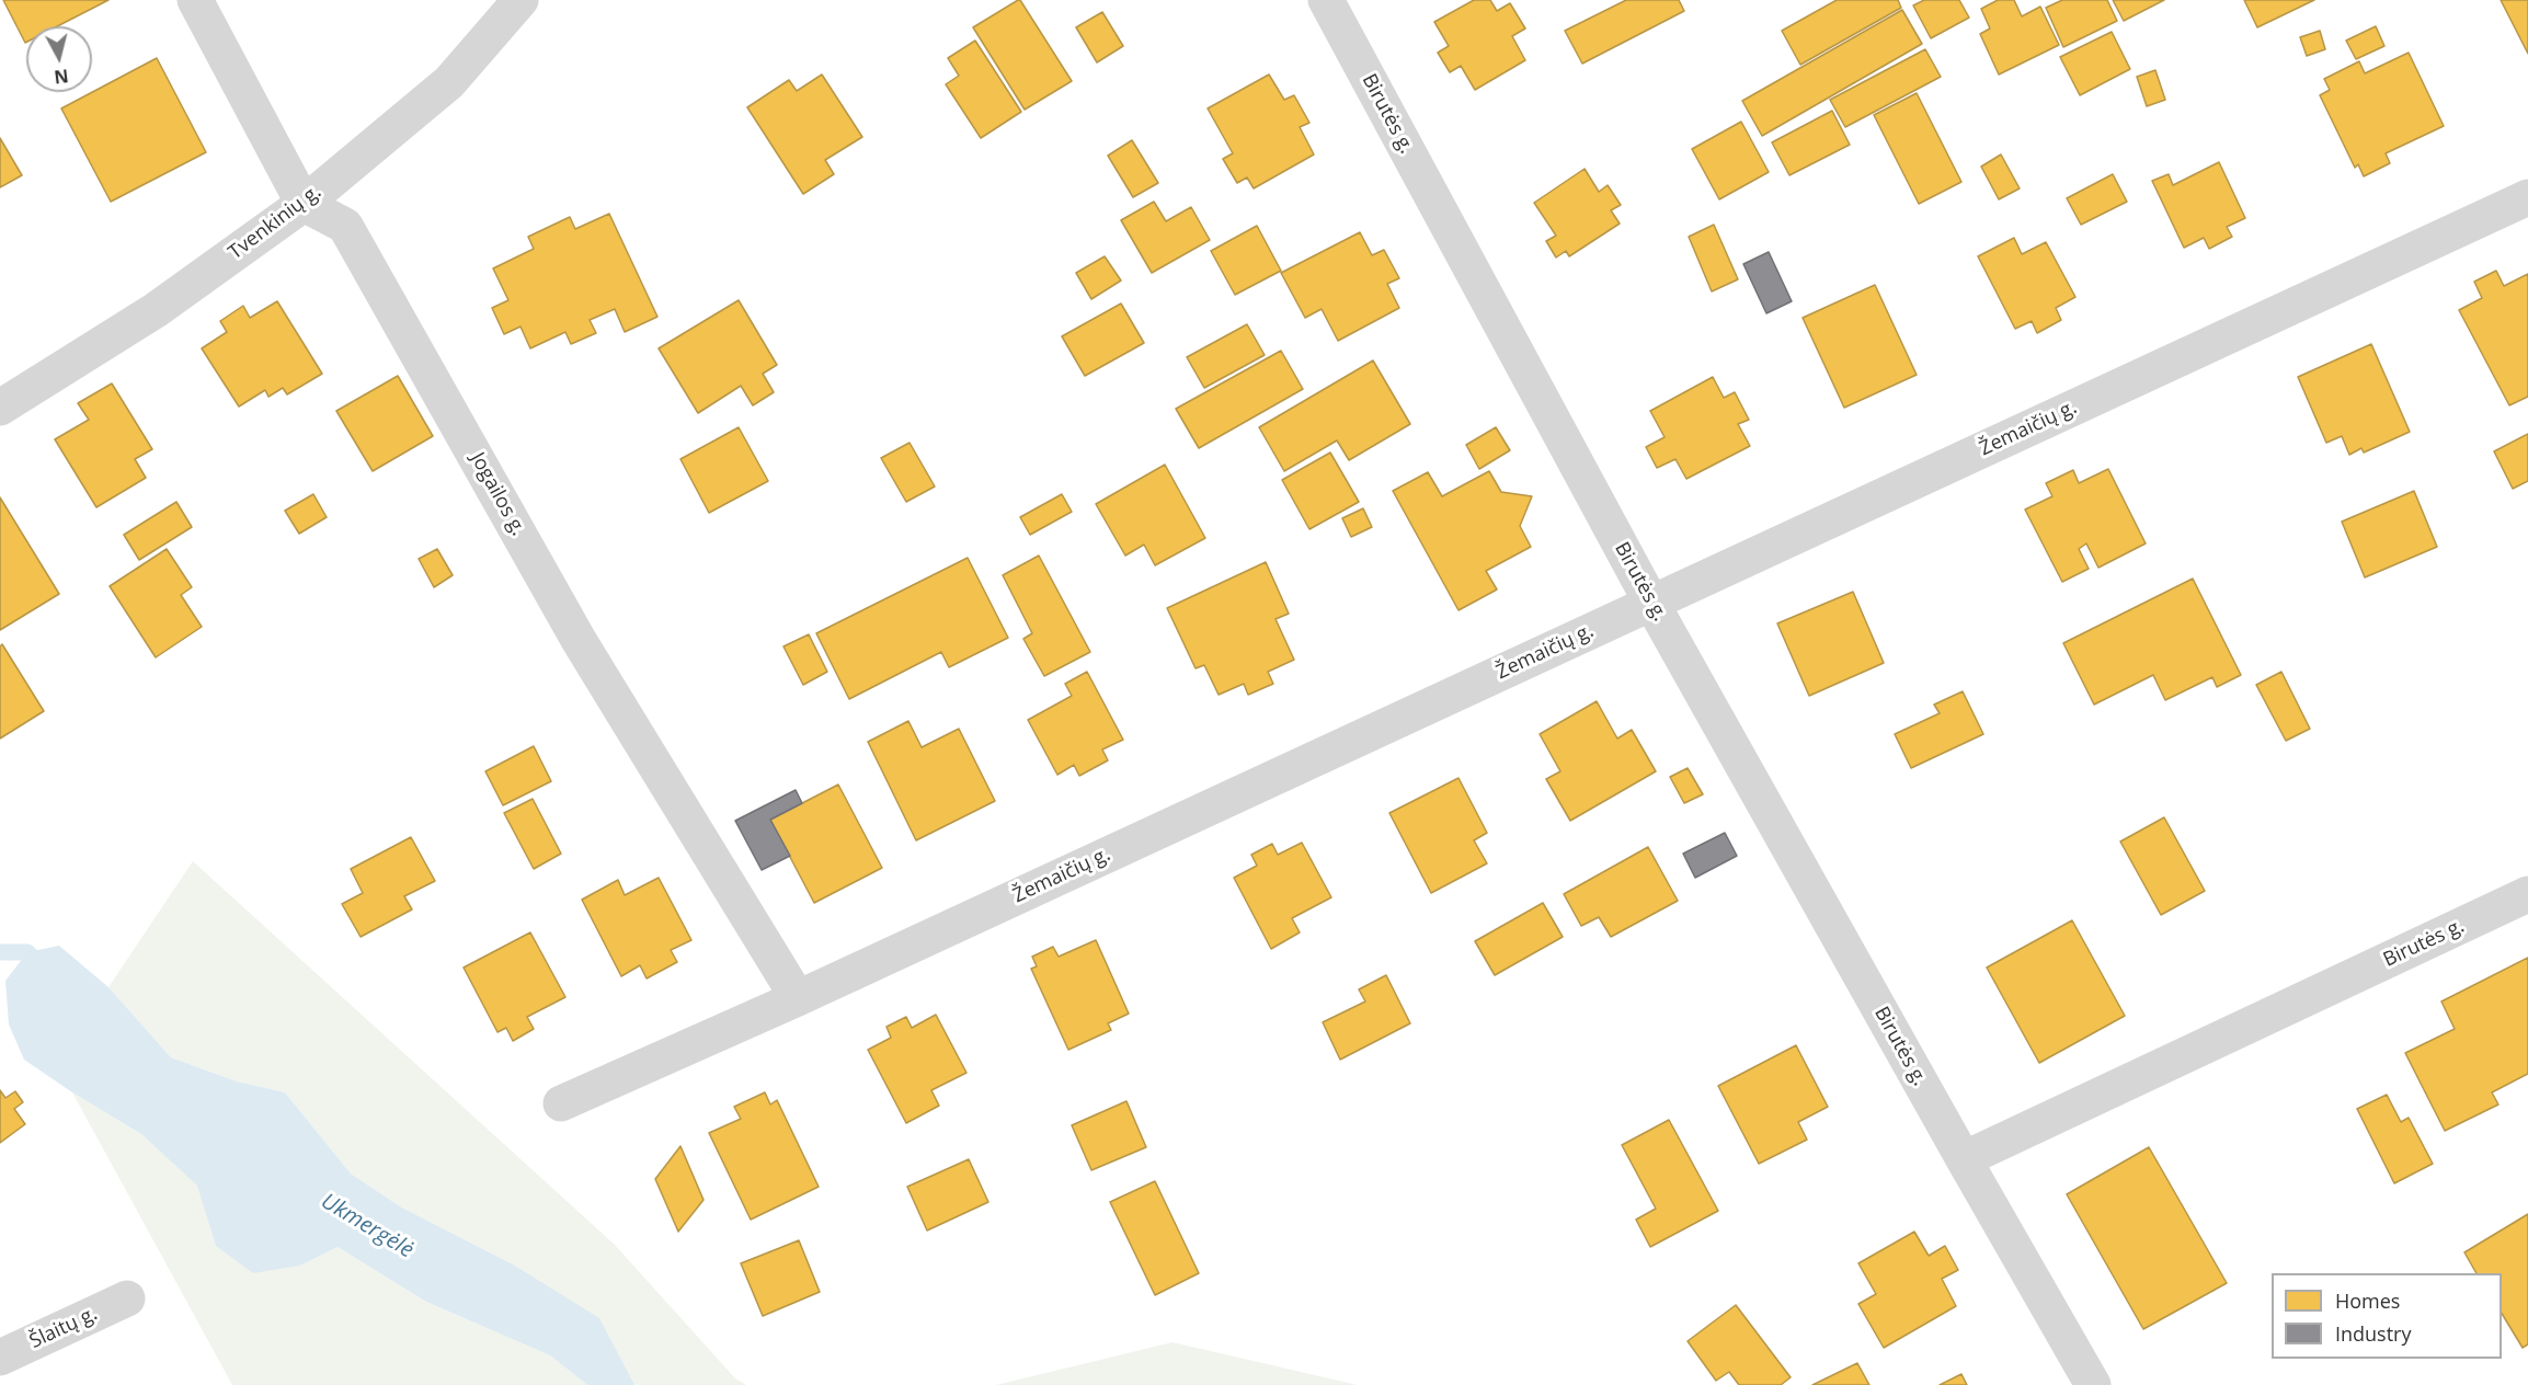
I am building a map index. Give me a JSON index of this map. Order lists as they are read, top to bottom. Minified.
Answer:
{"streets":{"street":["Birutės g.","Tvenkinių g.","Žemaičių g.","Jogailos g.","Šlaitų g."]},"crossings":[["Birutės g.","Žemaičių g."],["Tvenkinių g.","Jogailos g."],["Žemaičių g.","Jogailos g."]],"water":["Ukmergėlė"],"legend":["Homes","Industry"],"north":"bottom"}
